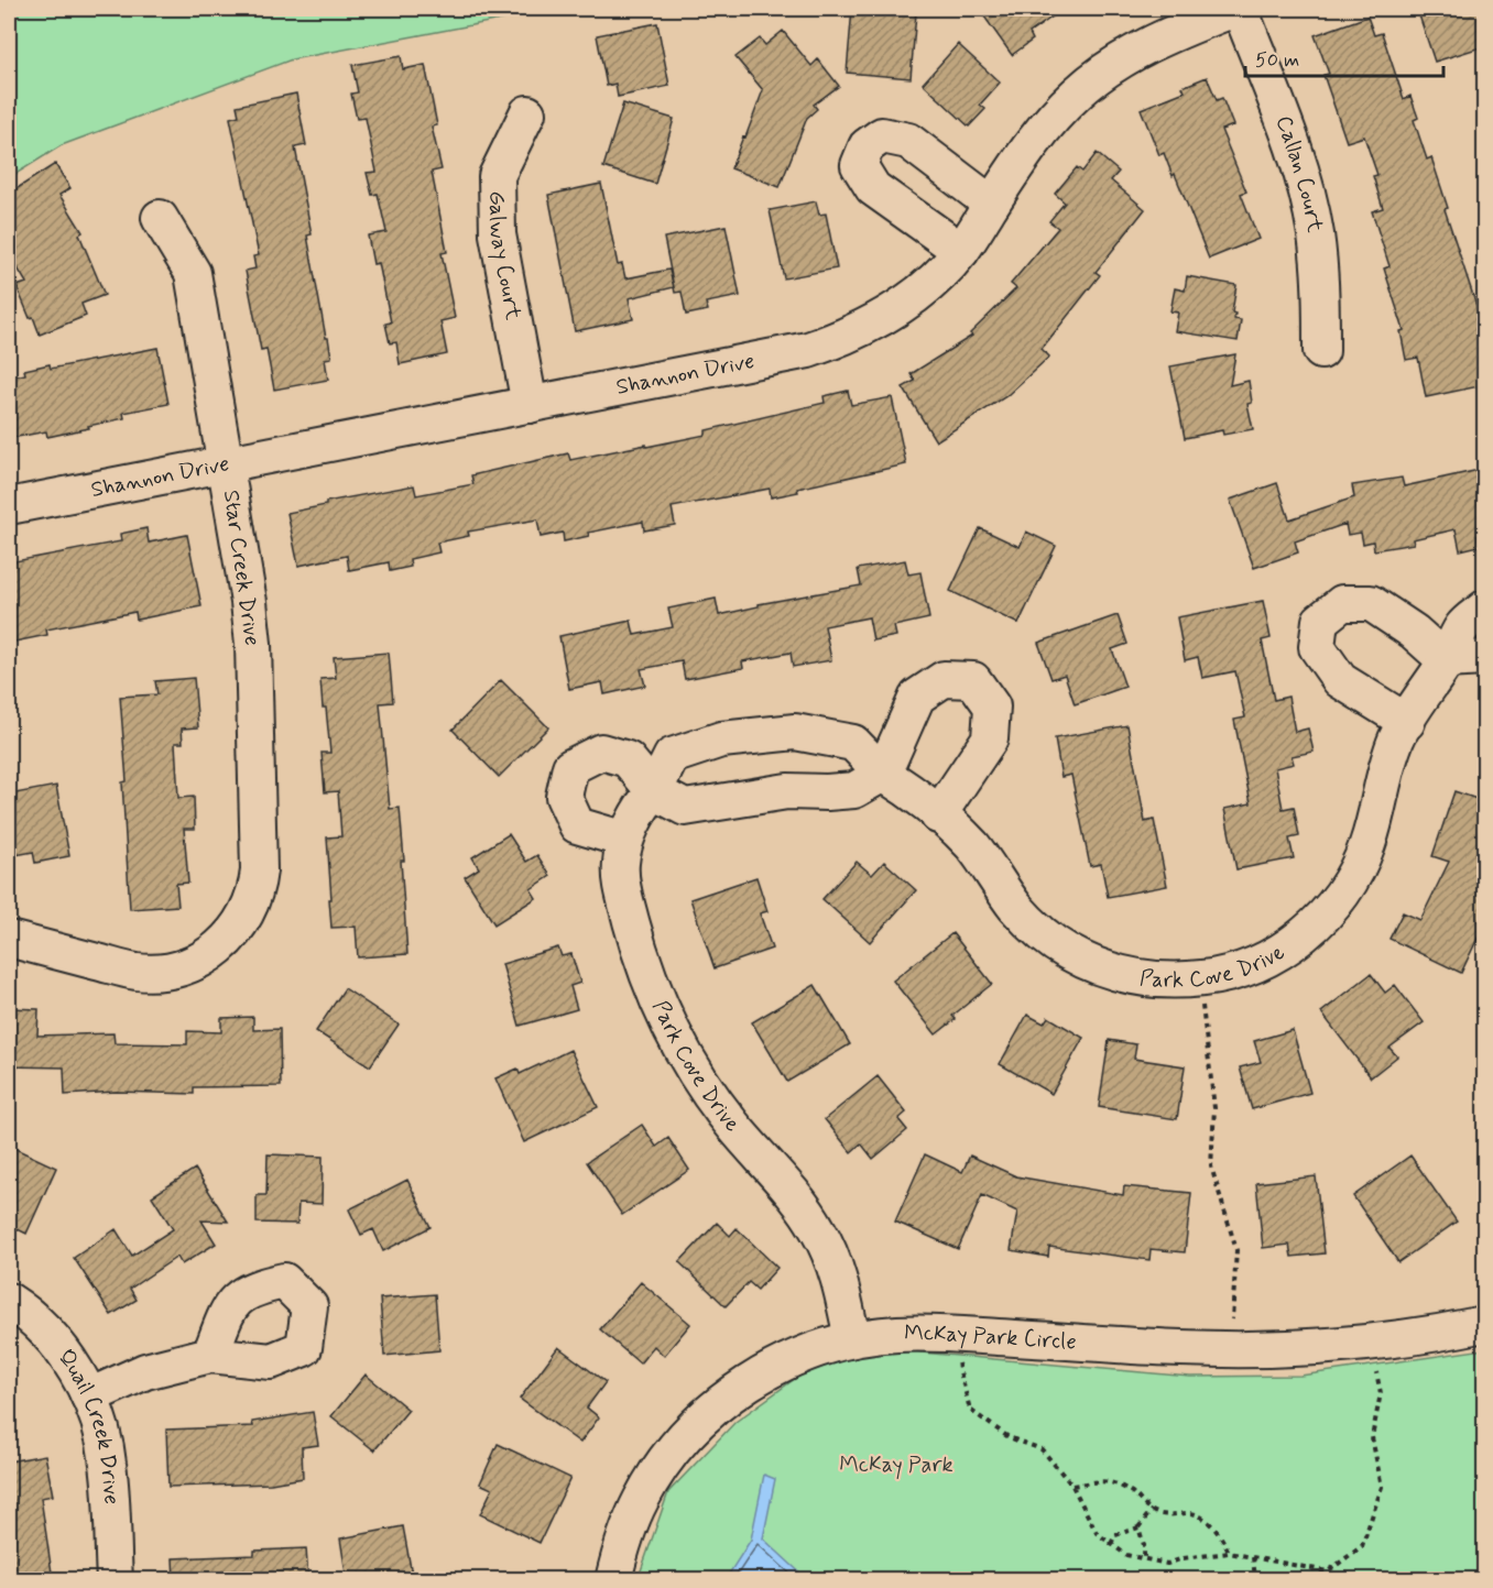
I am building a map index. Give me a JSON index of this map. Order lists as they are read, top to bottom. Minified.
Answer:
{"streets":{"street":["Callan Court","Galway Court","Shannon Drive","Star Creek Drive","Park Cove Drive","McKay Park Circle","Quail Creek Drive"]},"crossings":[["Galway Court","Shannon Drive"],["Shannon Drive","Star Creek Drive"],["Park Cove Drive","McKay Park Circle"]],"parks":["McKay Park"],"scale_bar":"50 m"}
